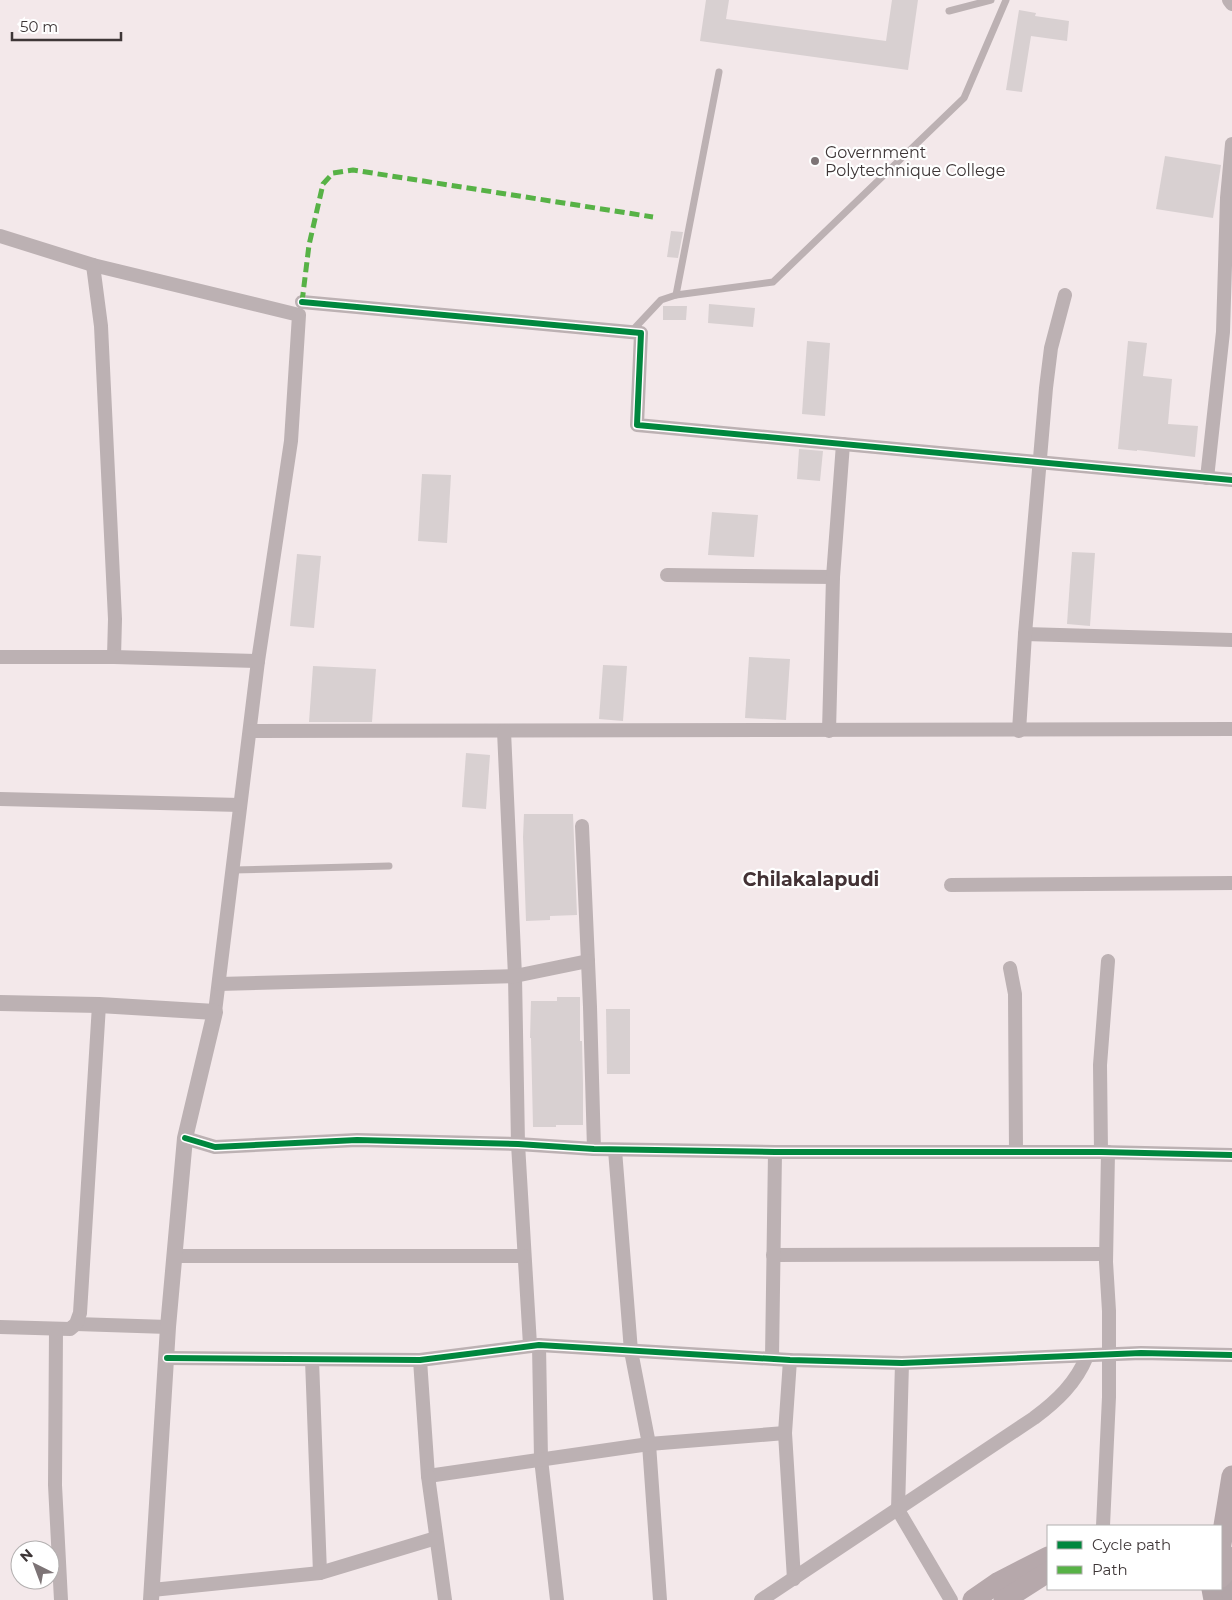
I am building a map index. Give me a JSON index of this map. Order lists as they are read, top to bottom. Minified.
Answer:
{"districts":["Chilakalapudi"],"places":["Government Polytechnique College"],"legend":["Cycle path","Path"],"scale_bar":"50 m","north":"top left"}
